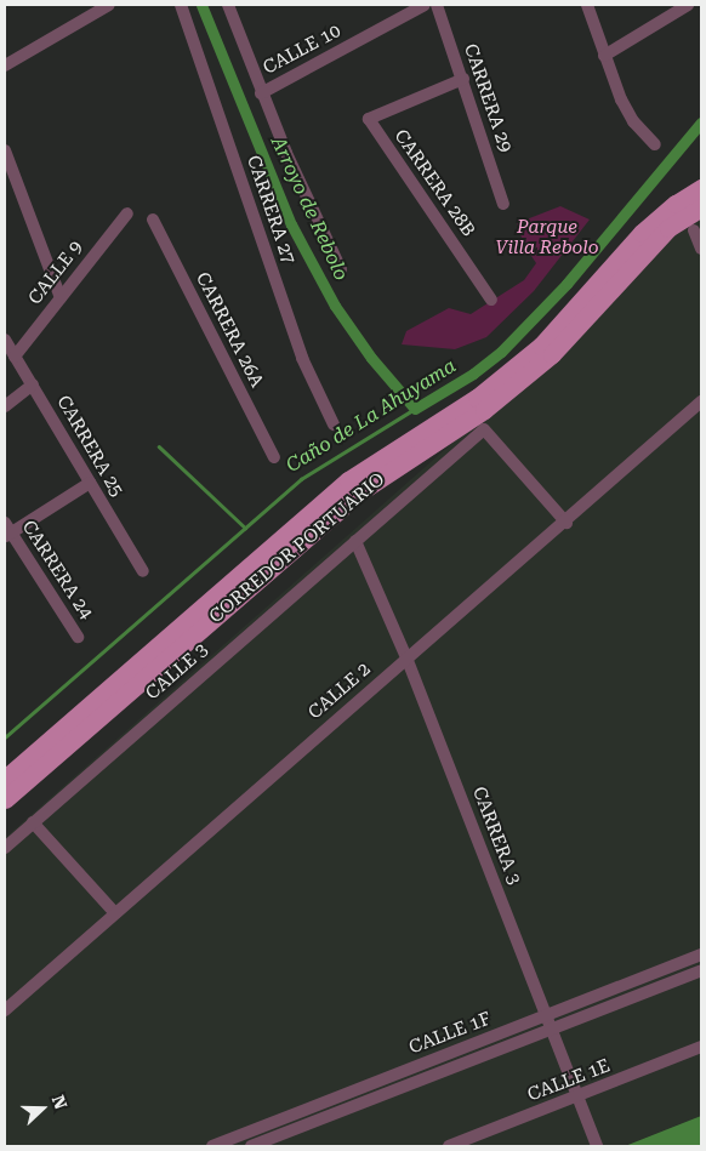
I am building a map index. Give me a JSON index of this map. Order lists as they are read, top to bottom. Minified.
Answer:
{"streets":{"main road":["CORREDOR PORTUARIO"],"street":["CALLE 10","CARRERA 29","CARRERA 28B","CARRERA 27","CALLE 9","CARRERA 26A","CARRERA 25","CARRERA 24","CALLE 3","CALLE 2","CARRERA 3","CALLE 1F","CALLE 1E"]},"crossings":[["CARRERA 29","CARRERA 28B"],["CALLE 9","CARRERA 25"],["CORREDOR PORTUARIO","CALLE 3"],["CALLE 3","CARRERA 3"],["CALLE 2","CARRERA 3"],["CARRERA 3","CALLE 1F"],["CARRERA 3","CALLE 1E"]],"water":["Arroyo de Rebolo","Caño de La Ahuyama"],"parks":["Parque Villa Rebolo"],"north":"right"}
